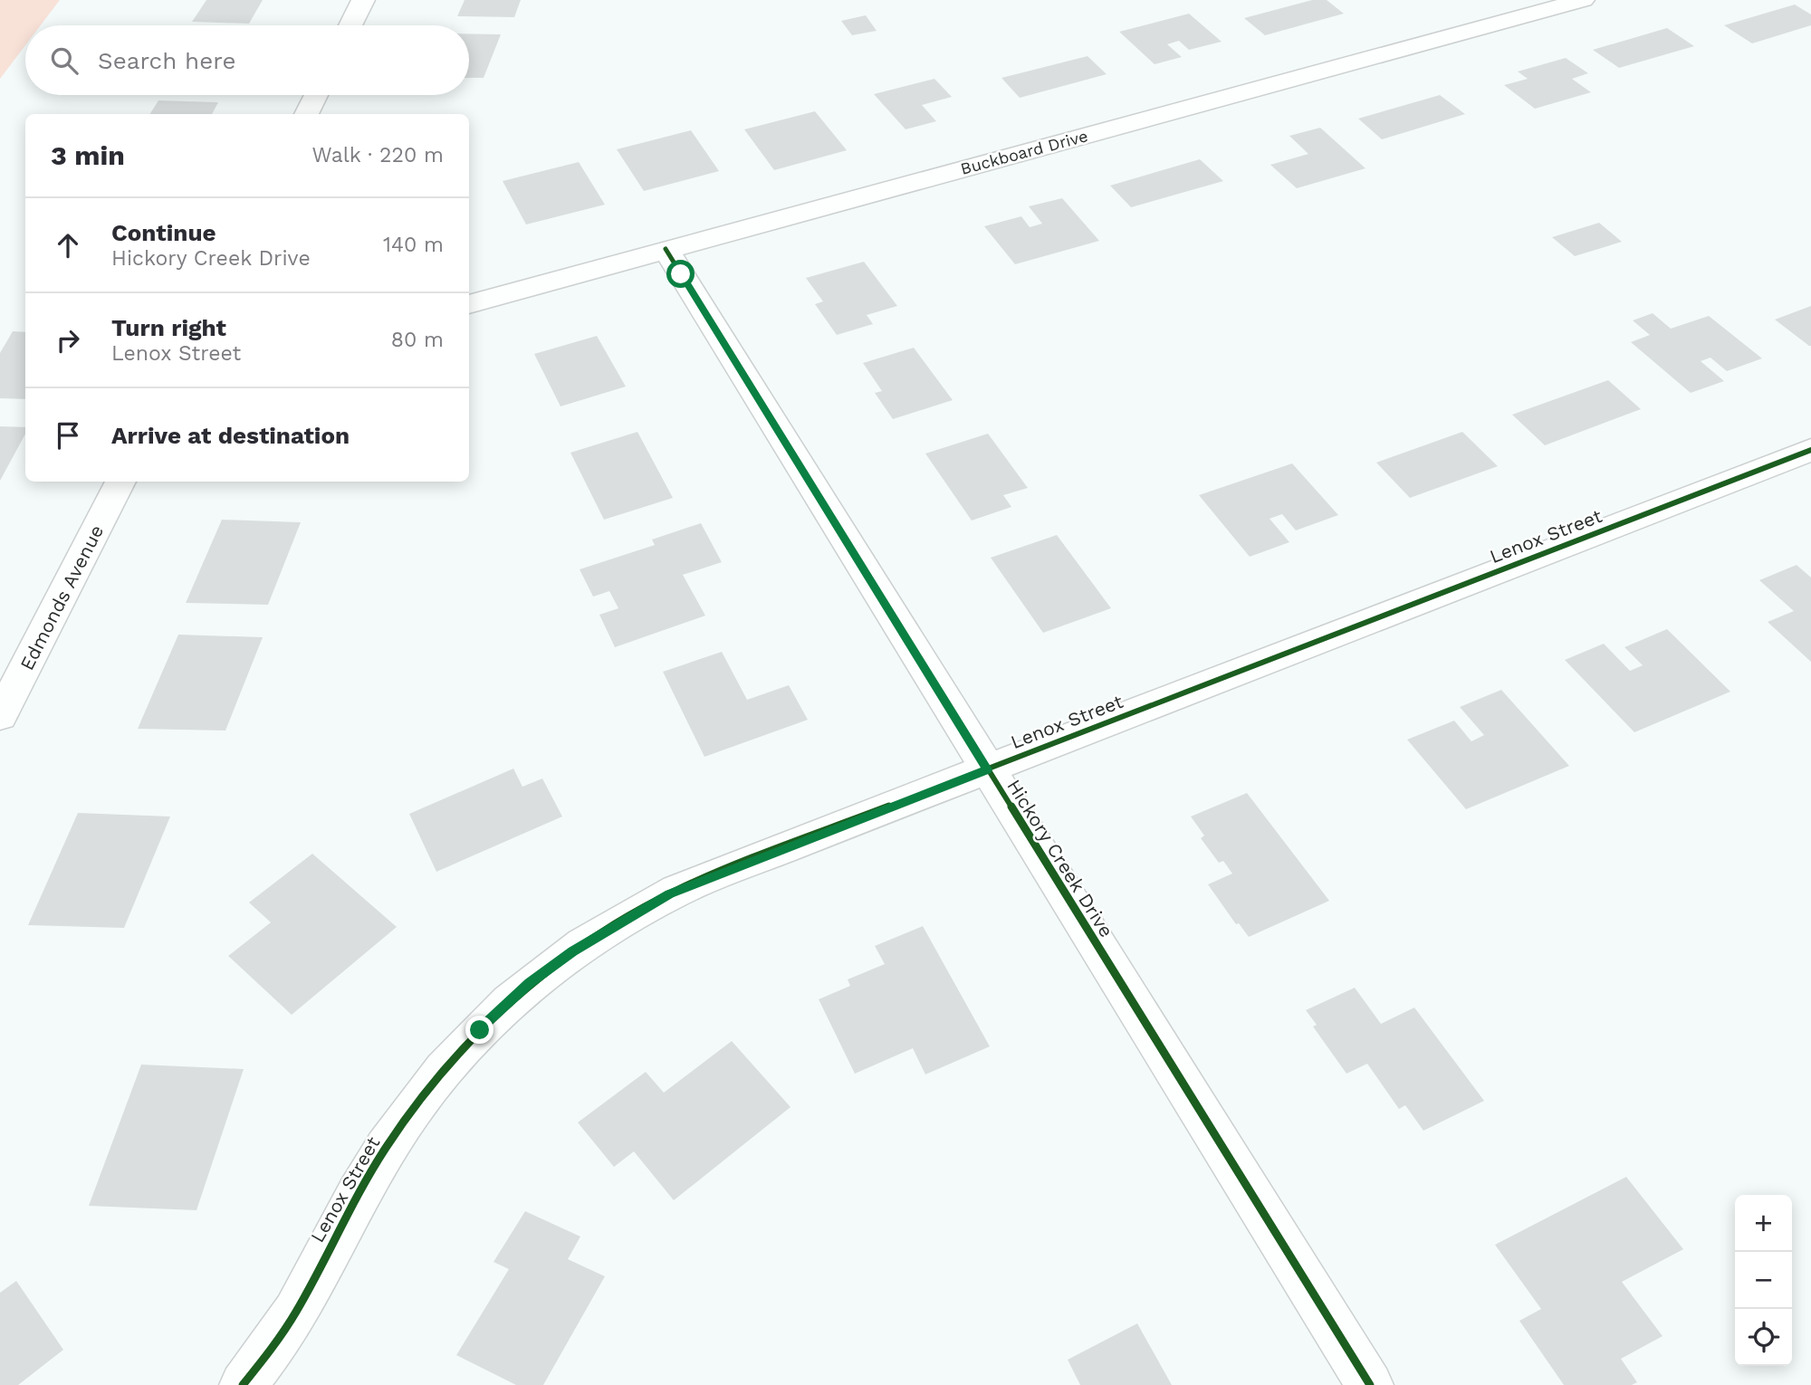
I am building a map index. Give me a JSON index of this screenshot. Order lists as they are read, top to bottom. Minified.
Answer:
{"streets":{"street":["Buckboard Drive","Lenox Street","Edmonds Avenue","Hickory Creek Drive"]},"crossings":[["Buckboard Drive","Hickory Creek Drive"],["Lenox Street","Hickory Creek Drive"]],"page":{"search":"Search here","heading":["3 min","Walk · 220 m"],"list":[["Continue","Hickory Creek Drive","140 m"],["Turn right","Lenox Street","80 m"],"Arrive at destination"],"map_buttons":["+","−"]}}
